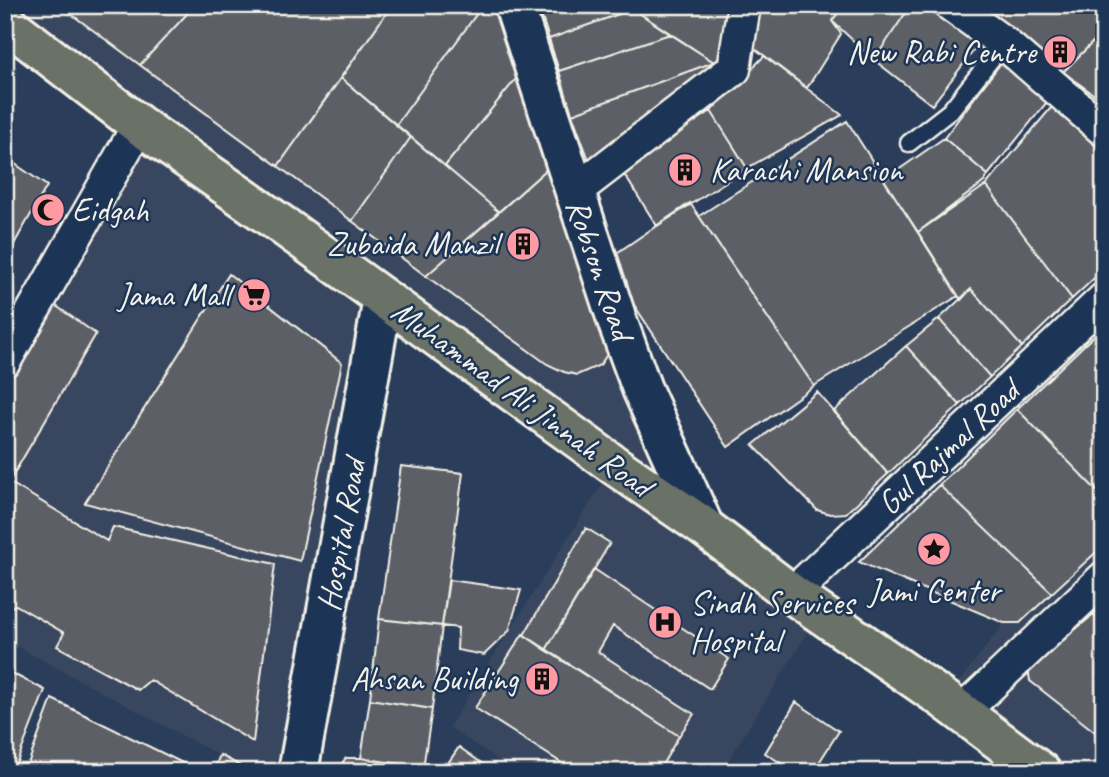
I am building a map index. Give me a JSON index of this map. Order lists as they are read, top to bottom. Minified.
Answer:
{"streets":{"highway":["Muhammad Ali Jinnah Road"],"main road":["Robson Road","Hospital Road"],"street":["Gul Rajmal Road"]},"crossings":[["Robson Road","Muhammad Ali Jinnah Road"],["Muhammad Ali Jinnah Road","Gul Rajmal Road"],["Muhammad Ali Jinnah Road","Hospital Road"]],"places":{"building":["New Rabi Centre","Karachi Mansion","Zubaida Manzil","Ahsan Building"],"mosque":["Eidgah"],"supermarket":["Jama Mall"],"place":["Jami Center"],"hospital":["Sindh Services Hospital"]}}
